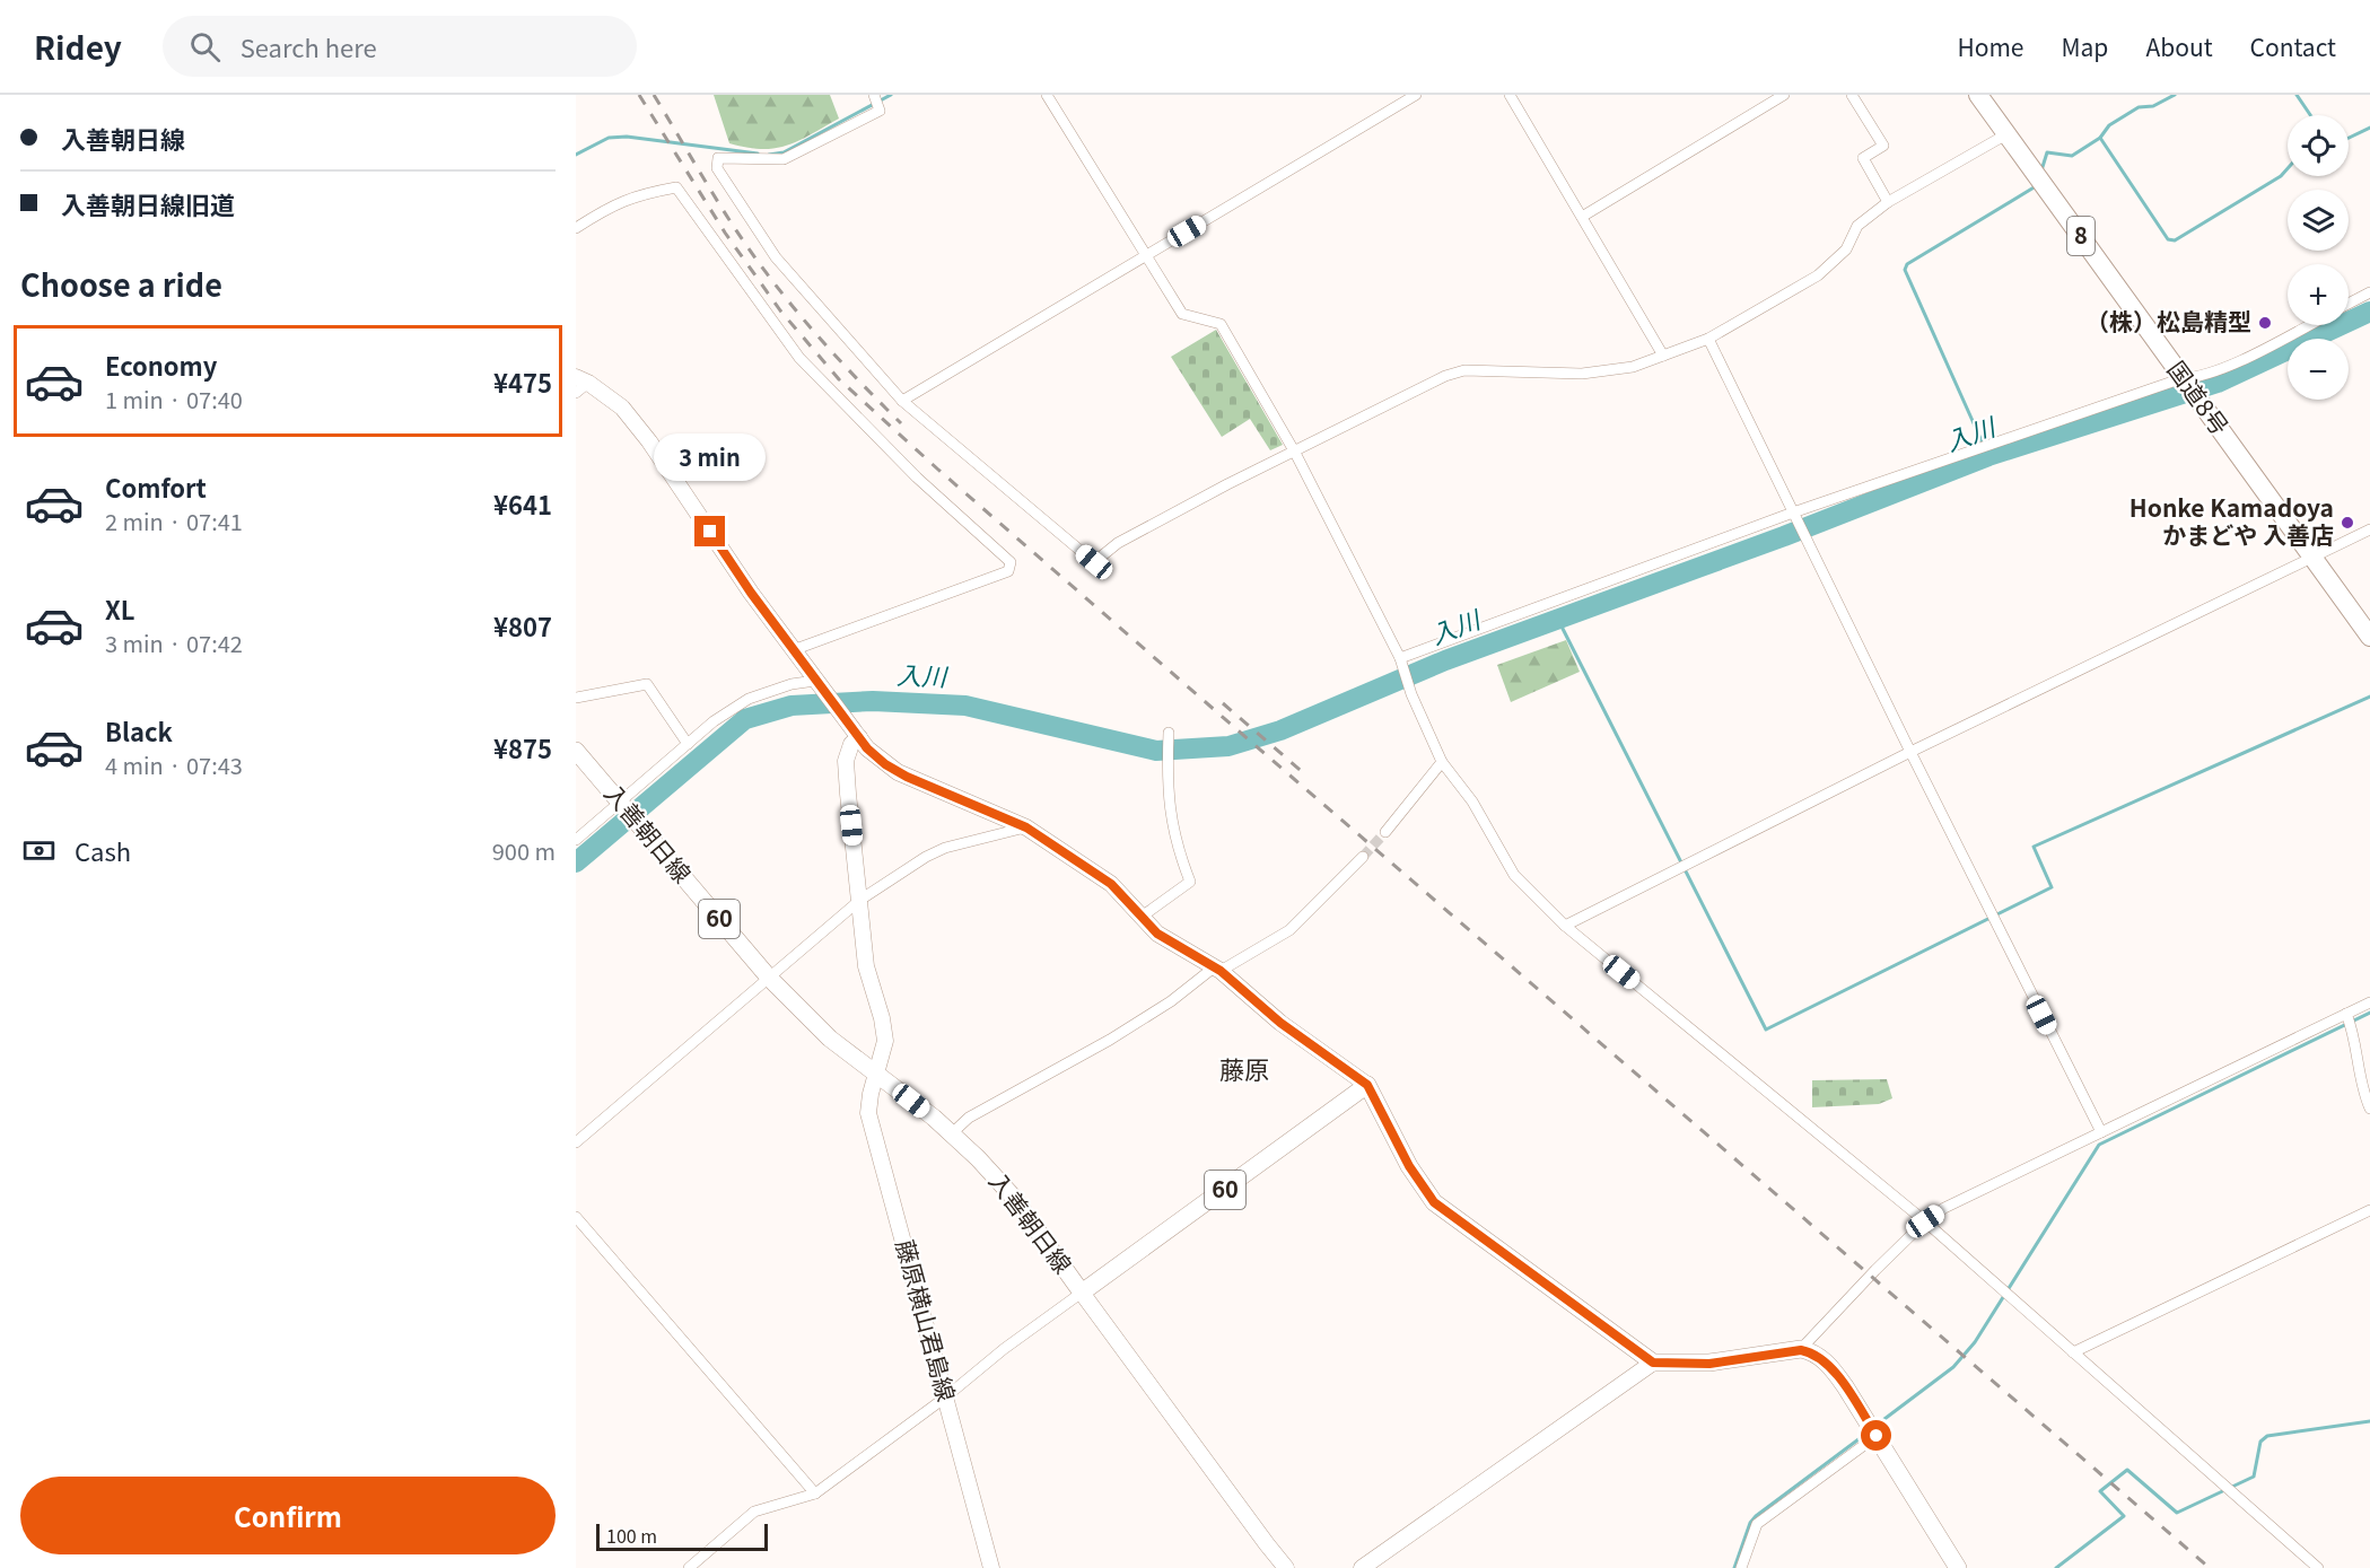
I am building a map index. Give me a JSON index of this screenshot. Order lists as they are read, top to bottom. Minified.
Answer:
{"streets":{"highway":["8","国道8号"],"main road":["入善朝日線","60"],"street":["藤原横山君島線"]},"crossings":[["入善朝日線","藤原横山君島線"]],"districts":["藤原"],"water":["入川"],"places":["（株）松島精型","Honke Kamadoya かまどや 入善店"],"scale_bar":"100 m","page":{"header":"Ridey","search":"Search here","nav":["Home","Map","About","Contact"],"banner":["入善朝日線","入善朝日線旧道"],"map_buttons":["+","−"],"heading":"Choose a ride","list":[{"name":"Economy","note":"1 min · 07:40","value":"¥475"},{"name":"Comfort","note":"2 min · 07:41","value":"¥641"},{"name":"XL","note":"3 min · 07:42","value":"¥807"},{"name":"Black","note":"4 min · 07:43","value":"¥875"}],"bubble":"3 min","pay":["Cash","900 m"],"buttons":"Confirm","scale":"100 m"}}
